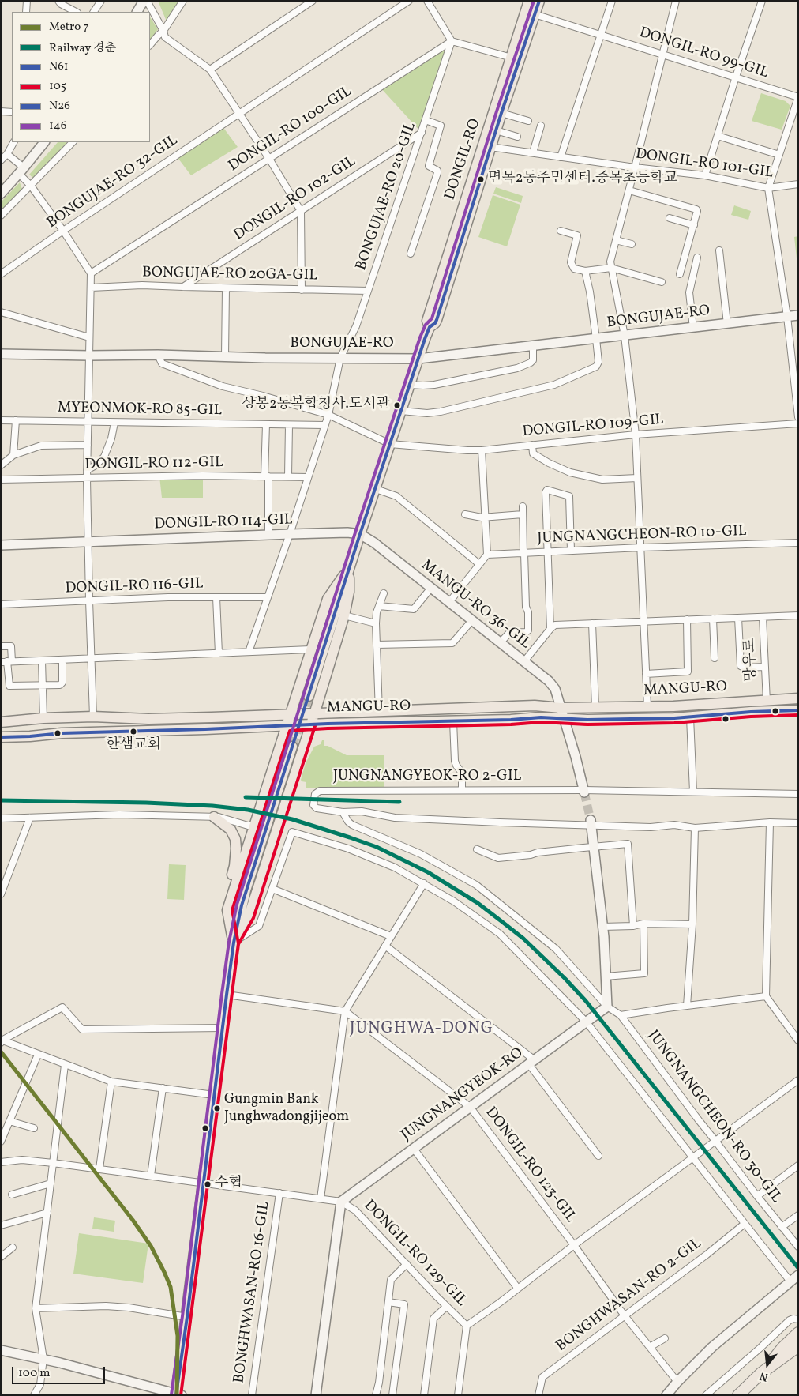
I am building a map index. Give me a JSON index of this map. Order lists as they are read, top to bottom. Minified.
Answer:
{"streets":{"main road":["DONGIL-RO","MANGU-RO"],"street":["DONGIL-RO 99-GIL","DONGIL-RO 100-GIL","DONGIL-RO 101-GIL","BONGUJAE-RO 32-GIL","BONGUJAE-RO 20-GIL","DONGIL-RO 102-GIL","BONGUJAE-RO 20GA-GIL","BONGUJAE-RO","MYEONMOK-RO 85-GIL","DONGIL-RO 109-GIL","DONGIL-RO 112-GIL","DONGIL-RO 114-GIL","JUNGNANGCHEON-RO 10-GIL","DONGIL-RO 116-GIL","MANGU-RO 36-GIL","망우로","JUNGNANGYEOK-RO 2-GIL","JUNGNANGYEOK-RO","JUNGNANGCHEON-RO 30-GIL","DONGIL-RO 123-GIL","DONGIL-RO 129-GIL","BONGHWASAN-RO 16-GIL","BONGHWASAN-RO 2-GIL"]},"crossings":[["DONGIL-RO 99-GIL","DONGIL-RO"],["DONGIL-RO 100-GIL","BONGUJAE-RO 20-GIL"],["DONGIL-RO","DONGIL-RO 101-GIL"],["DONGIL-RO","BONGUJAE-RO"],["DONGIL-RO","DONGIL-RO 109-GIL"],["DONGIL-RO","DONGIL-RO 114-GIL"],["DONGIL-RO","MANGU-RO 36-GIL"],["BONGUJAE-RO 20-GIL","DONGIL-RO 102-GIL"],["BONGUJAE-RO 20-GIL","BONGUJAE-RO 20GA-GIL"],["BONGUJAE-RO 20-GIL","BONGUJAE-RO"],["BONGUJAE-RO 20-GIL","MYEONMOK-RO 85-GIL"],["BONGUJAE-RO 20-GIL","DONGIL-RO 112-GIL"],["BONGUJAE-RO 20-GIL","DONGIL-RO 114-GIL"],["BONGUJAE-RO 20-GIL","DONGIL-RO 116-GIL"],["DONGIL-RO 102-GIL","BONGUJAE-RO 20GA-GIL"],["DONGIL-RO 114-GIL","MANGU-RO 36-GIL"],["MANGU-RO 36-GIL","MANGU-RO"],["망우로","MANGU-RO"],["MANGU-RO","JUNGNANGYEOK-RO 2-GIL"],["JUNGNANGYEOK-RO 2-GIL","JUNGNANGCHEON-RO 30-GIL"],["JUNGNANGYEOK-RO","JUNGNANGCHEON-RO 30-GIL"],["JUNGNANGYEOK-RO","DONGIL-RO 123-GIL"],["JUNGNANGYEOK-RO","DONGIL-RO 129-GIL"],["DONGIL-RO 123-GIL","BONGHWASAN-RO 2-GIL"],["DONGIL-RO 129-GIL","BONGHWASAN-RO 16-GIL"]],"districts":["JUNGHWA-DONG"],"places":["면목2동주민센터.중목초등학교","상봉2동복합청사.도서관","한샘교회","Gungmin Bank Junghwadongjijeom","수협"],"lines":["transit line N61","transit line 146","transit line N26","transit line 105","rail line 경춘","metro line 7"],"legend":["Metro 7","Railway 경춘","N61","105","N26","146"],"scale_bar":"100 m","north":"bottom"}
